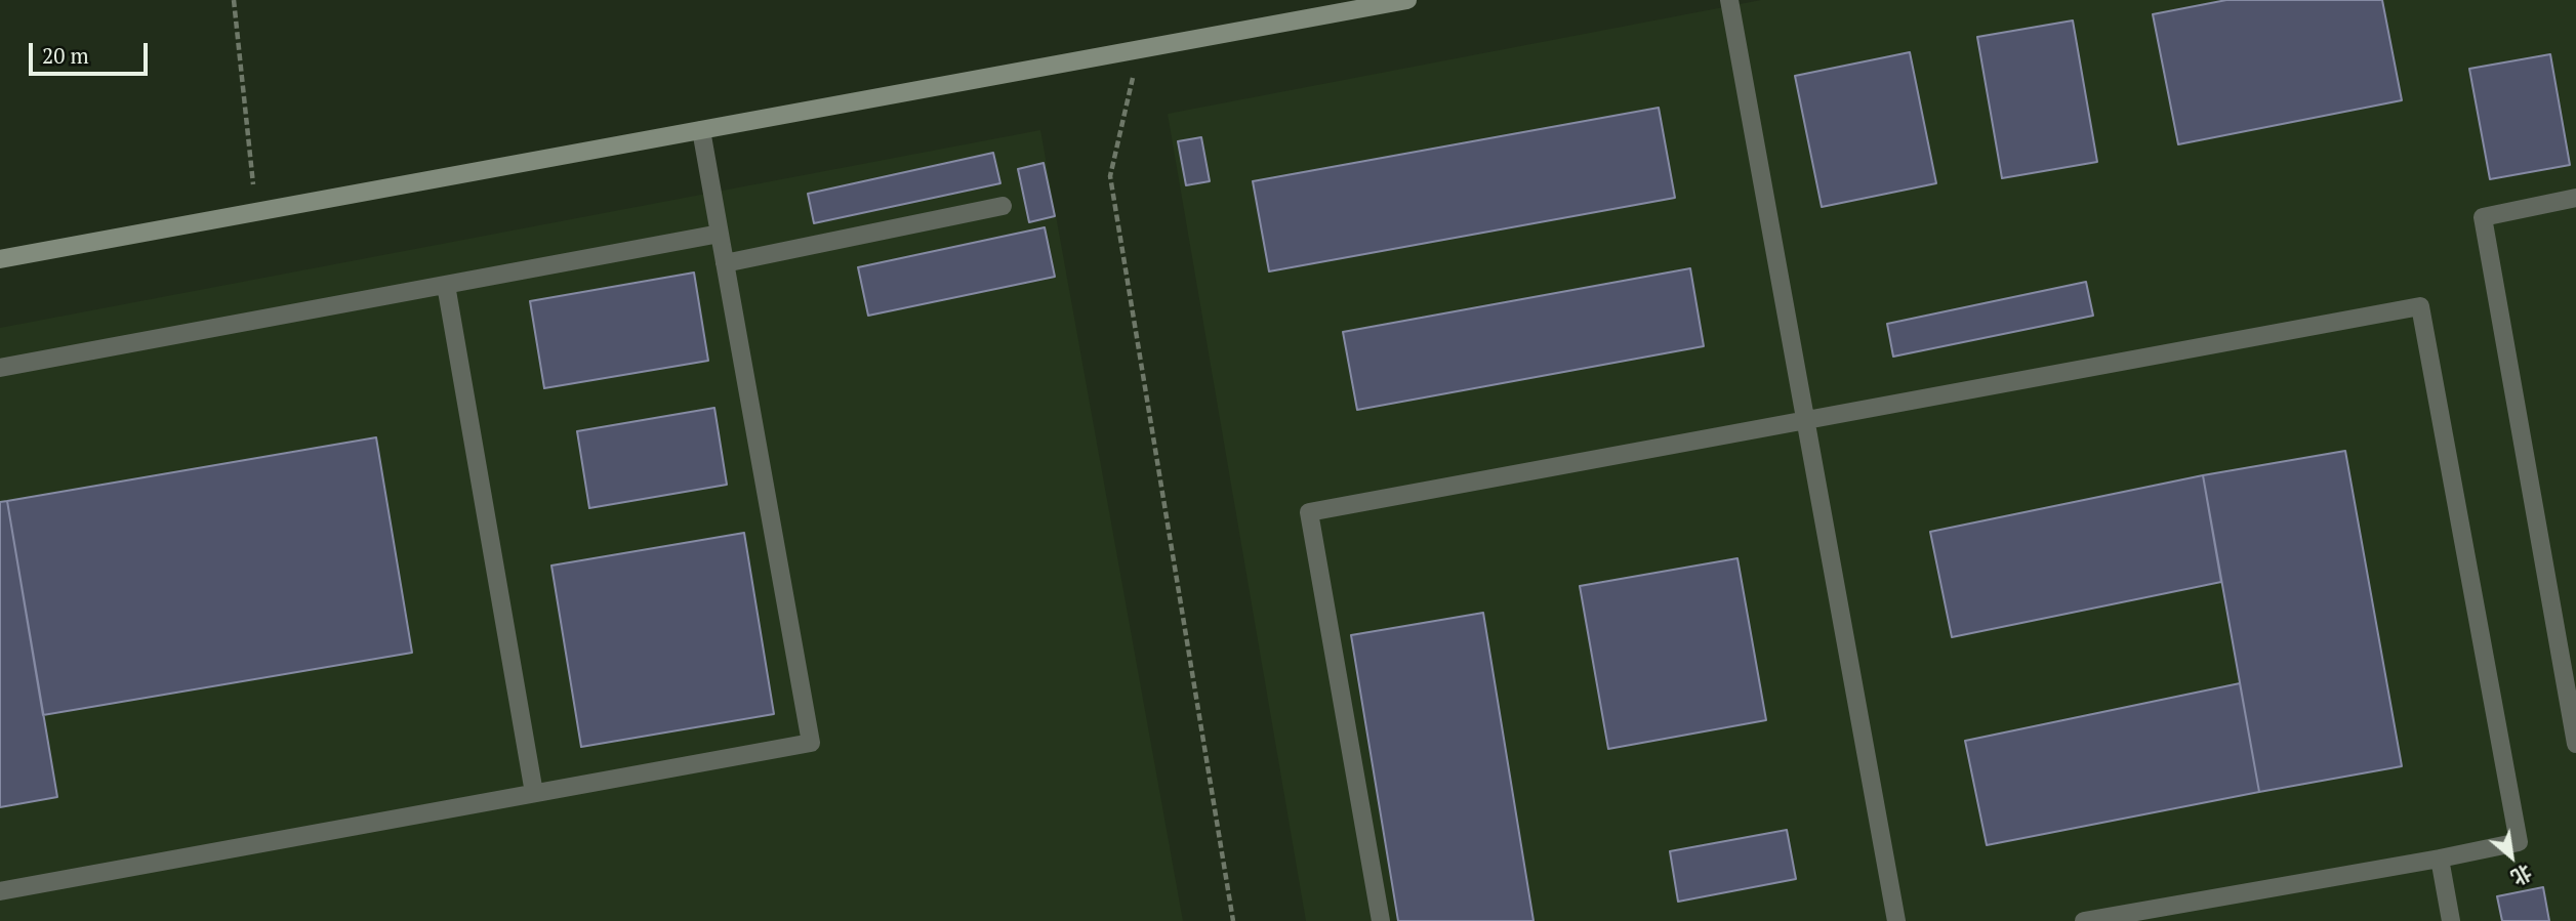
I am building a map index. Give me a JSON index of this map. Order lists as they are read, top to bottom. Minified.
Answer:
{"scale_bar":"20 m","north":"bottom right"}
